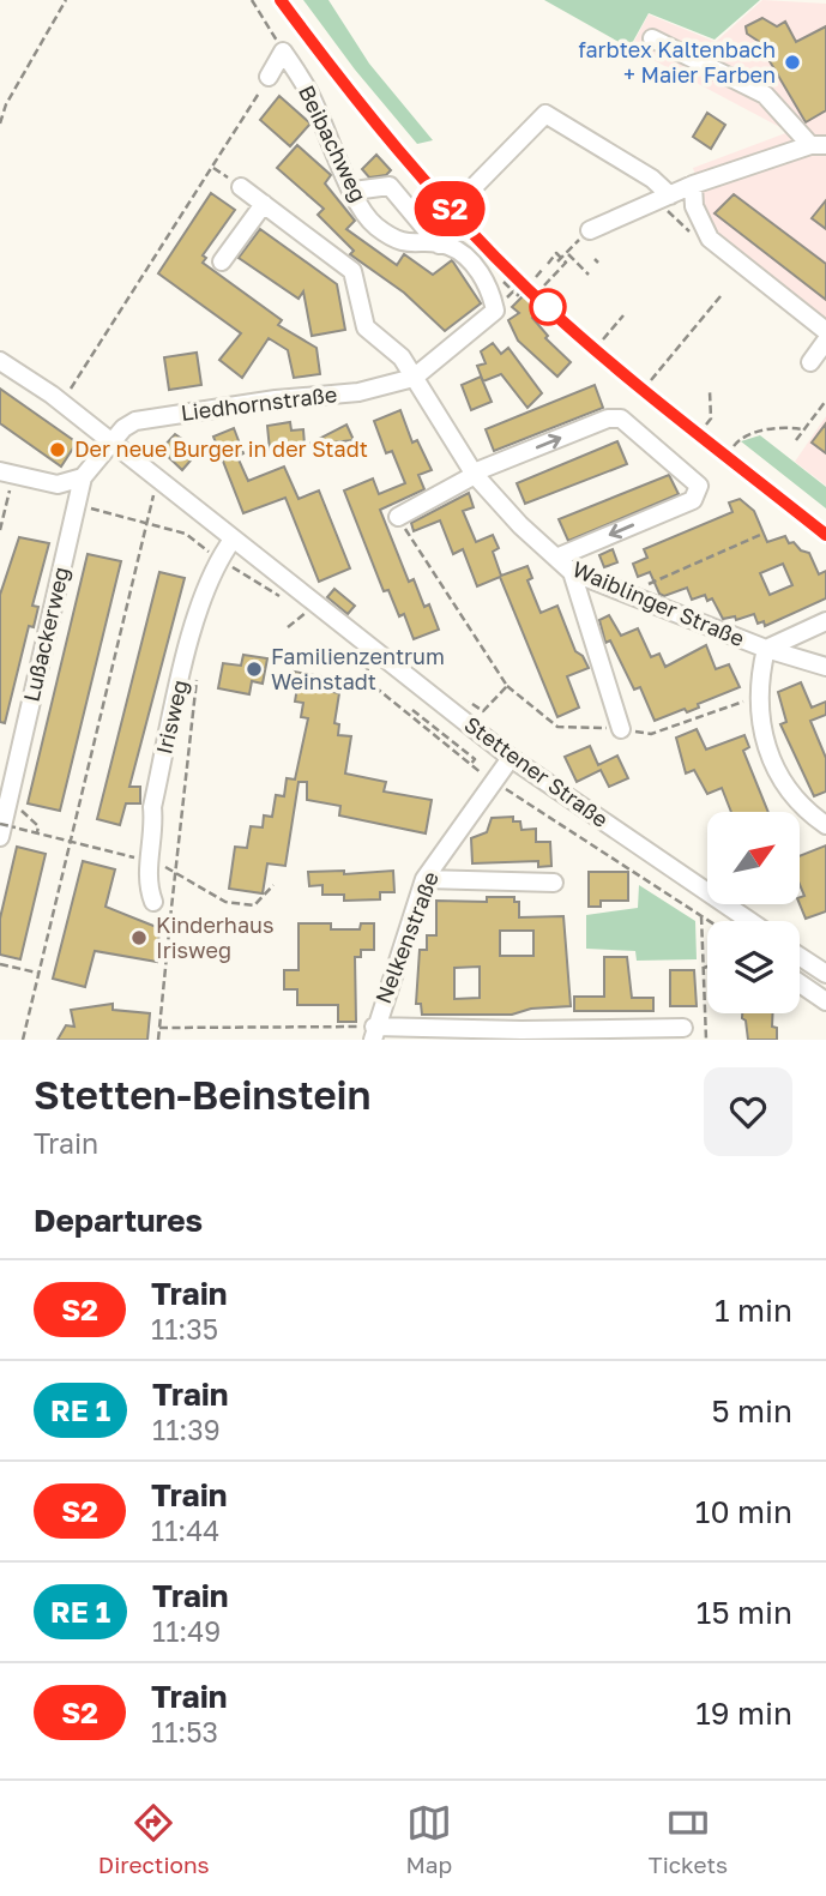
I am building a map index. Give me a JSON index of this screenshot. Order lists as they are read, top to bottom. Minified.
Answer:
{"streets":{"street":["Beibachweg","Liedhornstraße","Waiblinger Straße","Lußackerweg","Irisweg","Stettener Straße","Nelkenstraße"]},"crossings":[["Beibachweg","Liedhornstraße"],["Liedhornstraße","Waiblinger Straße"],["Liedhornstraße","Lußackerweg"],["Liedhornstraße","Stettener Straße"],["Lußackerweg","Stettener Straße"],["Irisweg","Stettener Straße"],["Stettener Straße","Nelkenstraße"]],"places":["farbtex Kaltenbach + Maier Farben","Der neue Burger in der Stadt","Familienzentrum Weinstadt","Kinderhaus Irisweg"],"north":"top right","page":{"on_map":"S2","heading":[["Stetten-Beinstein","Train"],"Departures"],"list":[{"mark":"S2","name":"Train","note":"11:35","value":"1 min"},{"mark":"RE 1","name":"Train","note":"11:39","value":"5 min"},{"mark":"S2","name":"Train","note":"11:44","value":"10 min"},{"mark":"RE 1","name":"Train","note":"11:49","value":"15 min"},{"mark":"S2","name":"Train","note":"11:53","value":"19 min"}],"tabs":["Directions","Map","Tickets"]}}
